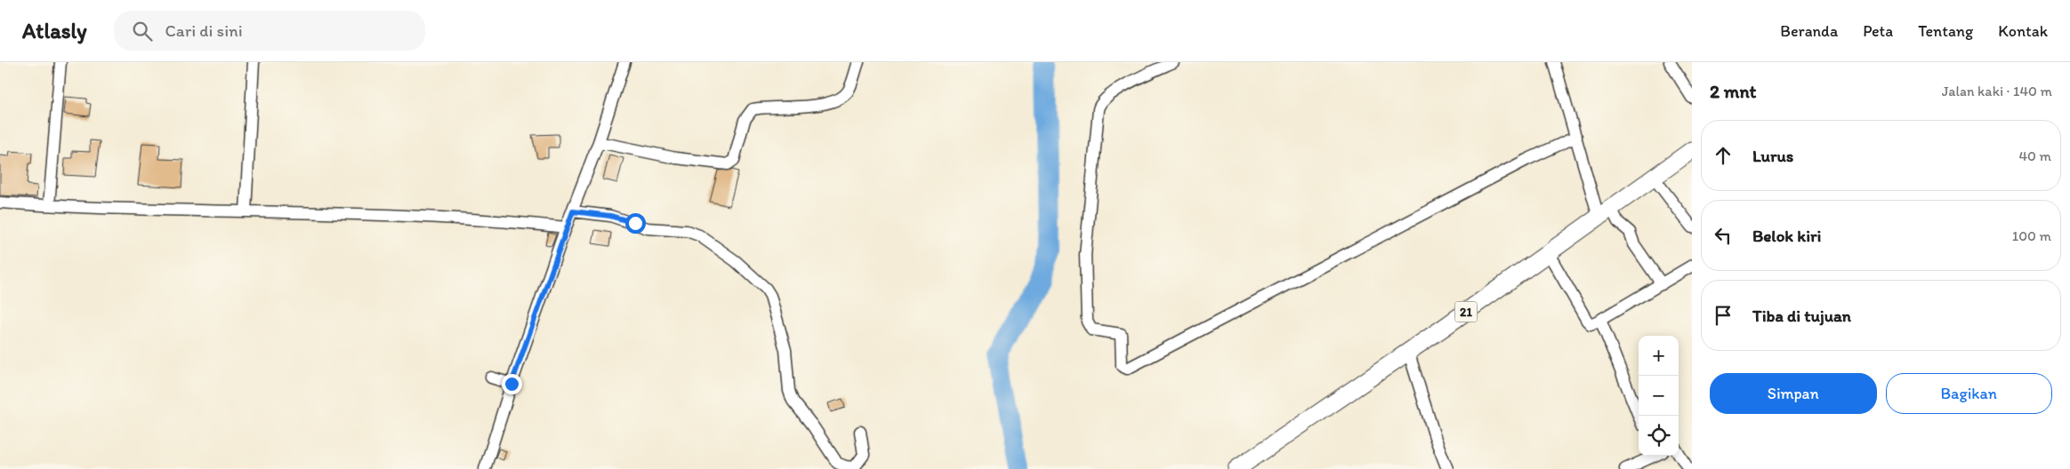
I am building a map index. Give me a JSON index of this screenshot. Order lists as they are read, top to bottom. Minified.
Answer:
{"streets":{"highway":["21"]},"page":{"header":"Atlasly","search":"Cari di sini","nav":["Beranda","Peta","Tentang","Kontak"],"heading":["2 mnt","Jalan kaki · 140 m"],"list":[["Lurus","40 m"],["Belok kiri","100 m"],"Tiba di tujuan"],"map_buttons":["+","−"],"buttons":["Simpan","Bagikan"]}}
